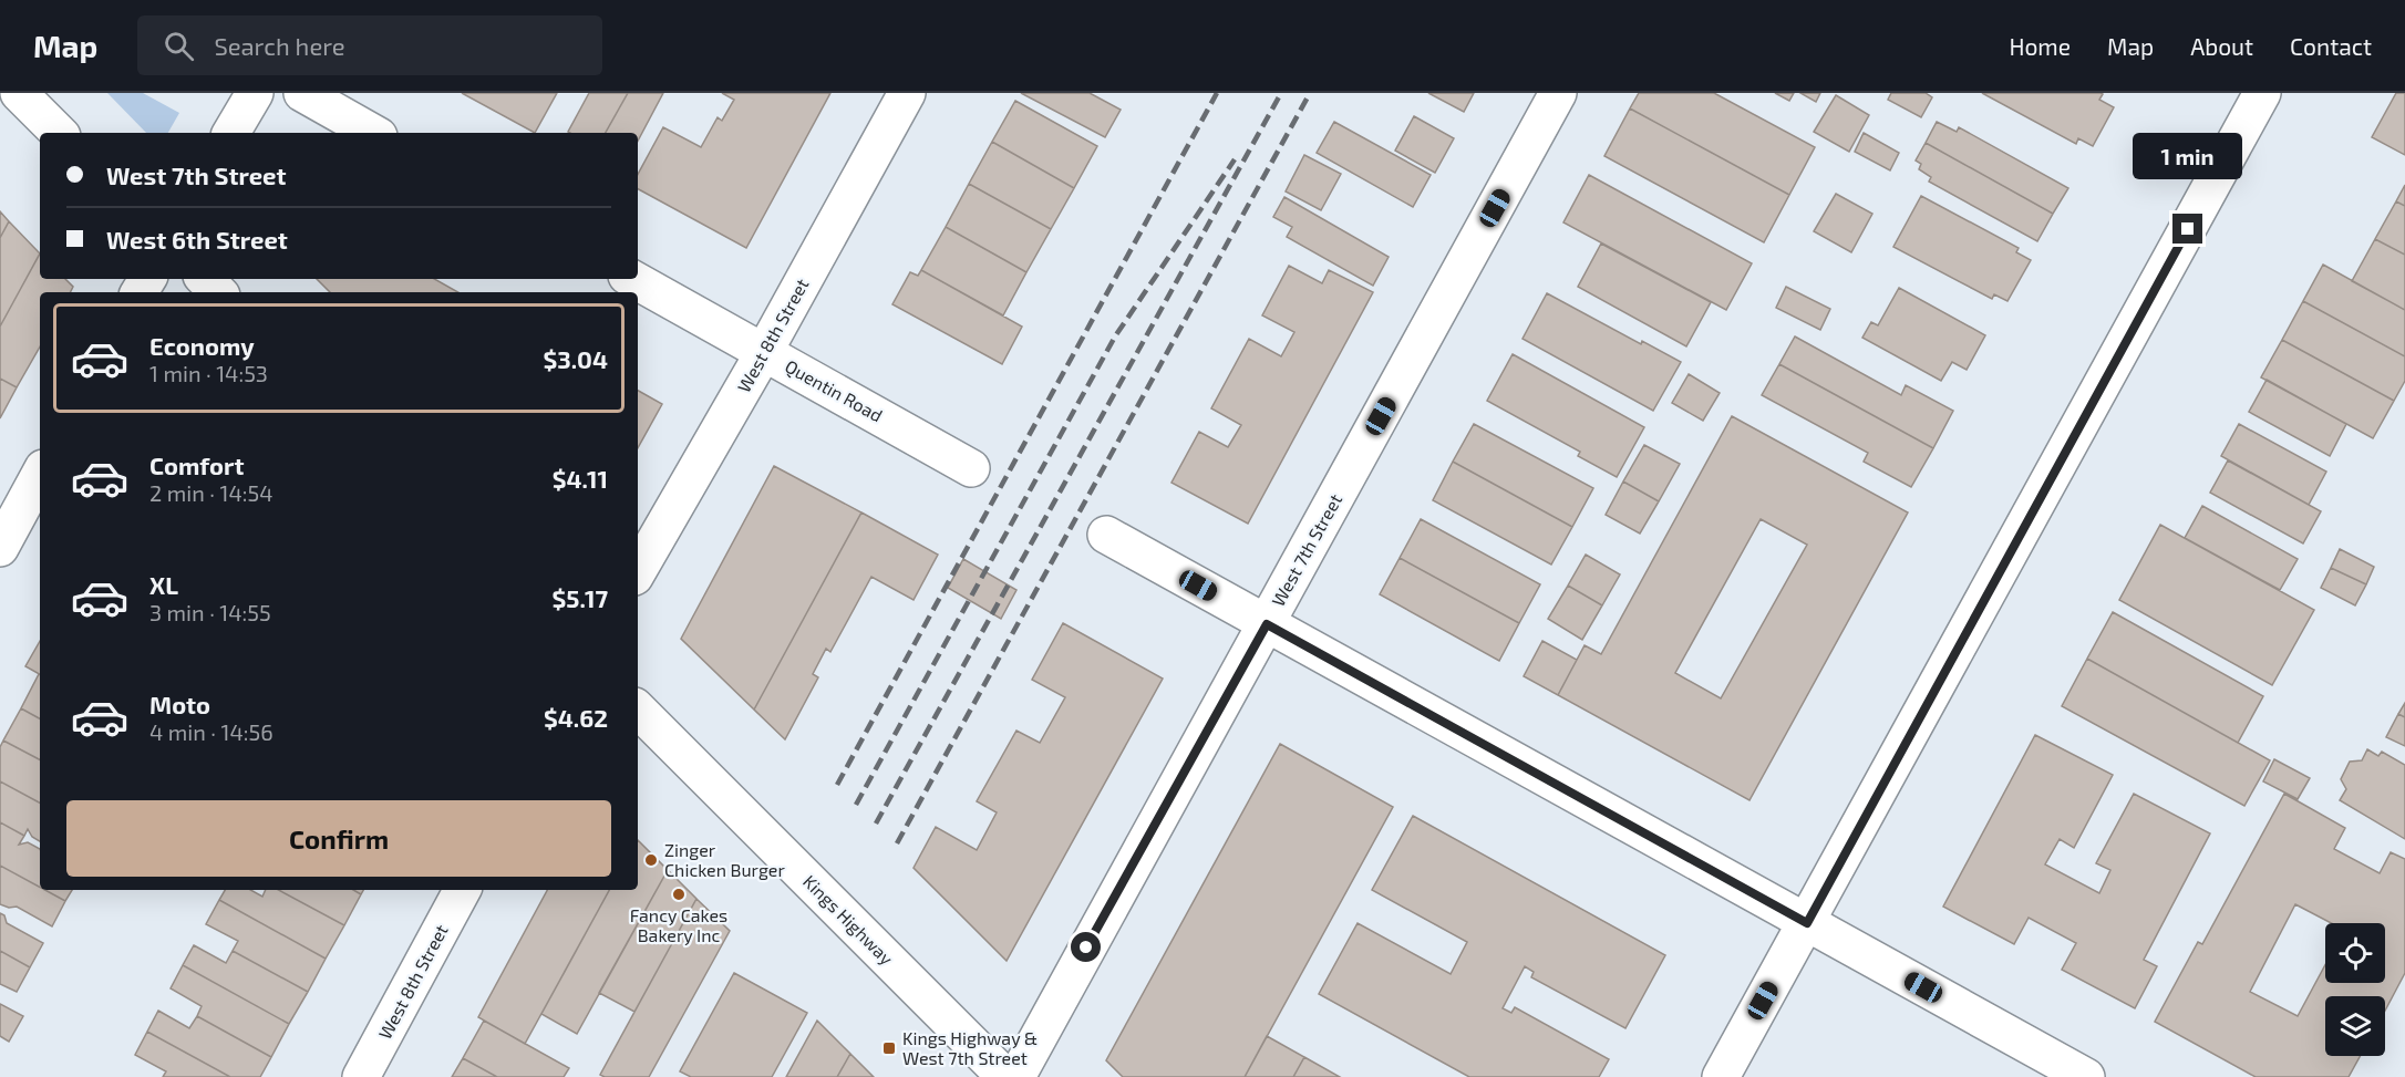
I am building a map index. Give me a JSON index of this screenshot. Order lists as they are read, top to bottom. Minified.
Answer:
{"streets":{"street":["West 8th Street","Quentin Road","West 7th Street","Kings Highway"]},"crossings":[["West 8th Street","Quentin Road"]],"places":{"other":["Zinger Chicken Burger","Fancy Cakes Bakery Inc"],"transit":["Kings Highway & West 7th Street"]},"page":{"header":"Map","search":"Search here","nav":["Home","Map","About","Contact"],"bubble":"1 min","banner":["West 7th Street","West 6th Street"],"list":[{"name":"Economy","note":"1 min · 14:53","value":"$3.04"},{"name":"Comfort","note":"2 min · 14:54","value":"$4.11"},{"name":"XL","note":"3 min · 14:55","value":"$5.17"},{"name":"Moto","note":"4 min · 14:56","value":"$4.62"}],"buttons":"Confirm"}}
